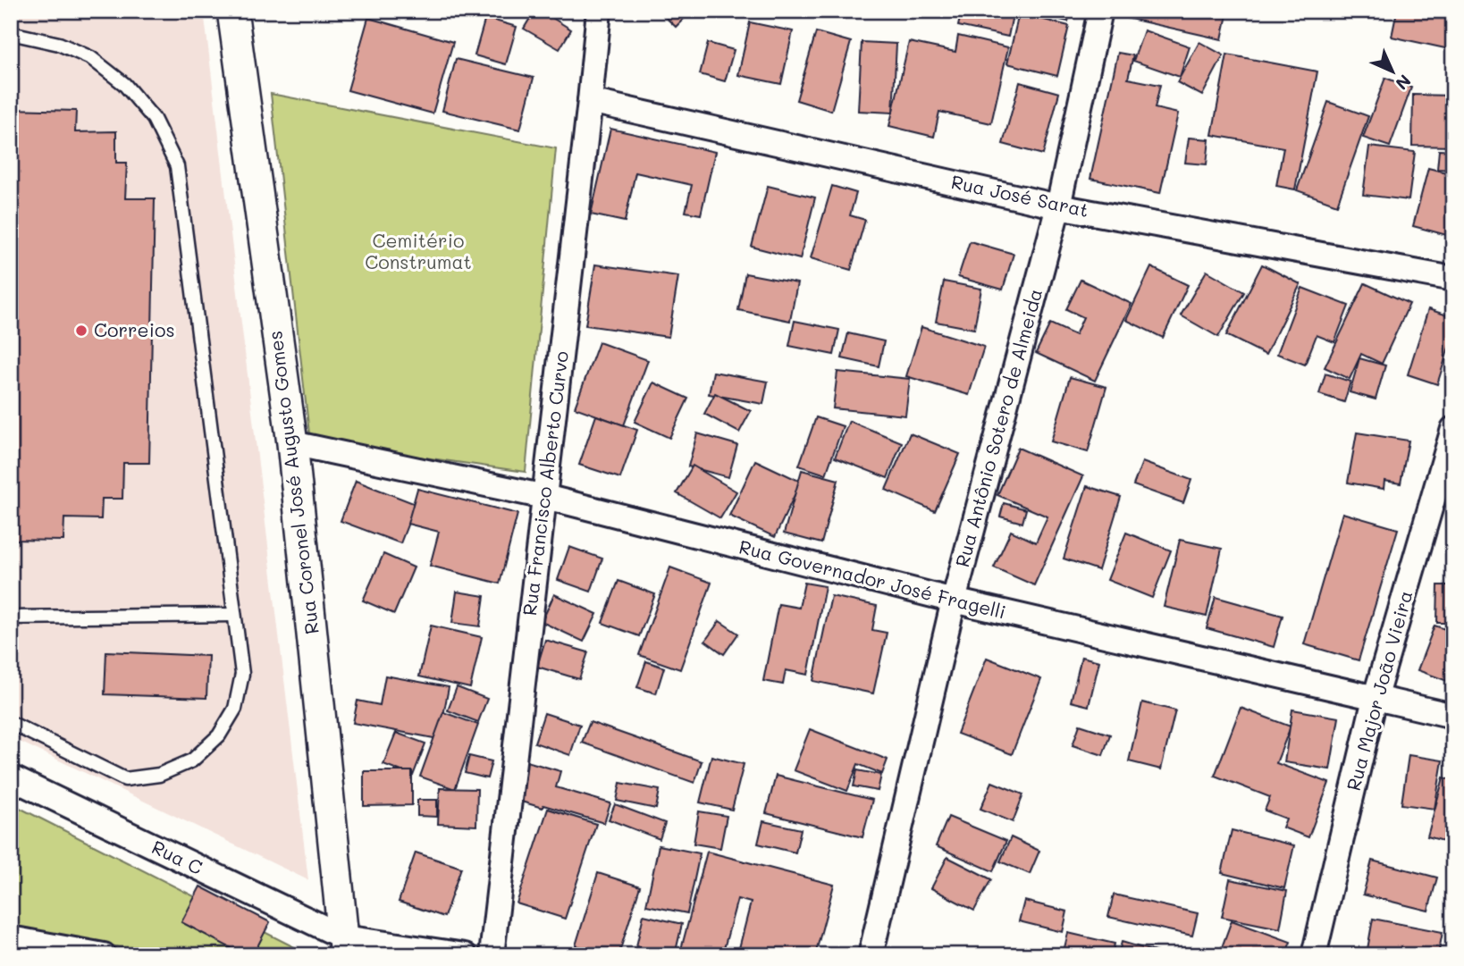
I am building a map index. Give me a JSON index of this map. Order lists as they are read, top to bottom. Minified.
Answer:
{"streets":{"street":["Rua José Sarat","Rua Antônio Sotero de Almeida","Rua Coronel José Augusto Gomes","Rua Francisco Alberto Curvo","Rua Governador José Fragelli","Rua Major João Vieira","Rua C"]},"crossings":[["Rua José Sarat","Rua Antônio Sotero de Almeida"],["Rua José Sarat","Rua Francisco Alberto Curvo"],["Rua Antônio Sotero de Almeida","Rua Governador José Fragelli"],["Rua Coronel José Augusto Gomes","Rua Governador José Fragelli"],["Rua Coronel José Augusto Gomes","Rua C"],["Rua Francisco Alberto Curvo","Rua Governador José Fragelli"],["Rua Governador José Fragelli","Rua Major João Vieira"]],"parks":["Cemitério Construmat"],"places":["Correios"],"north":"bottom right"}
